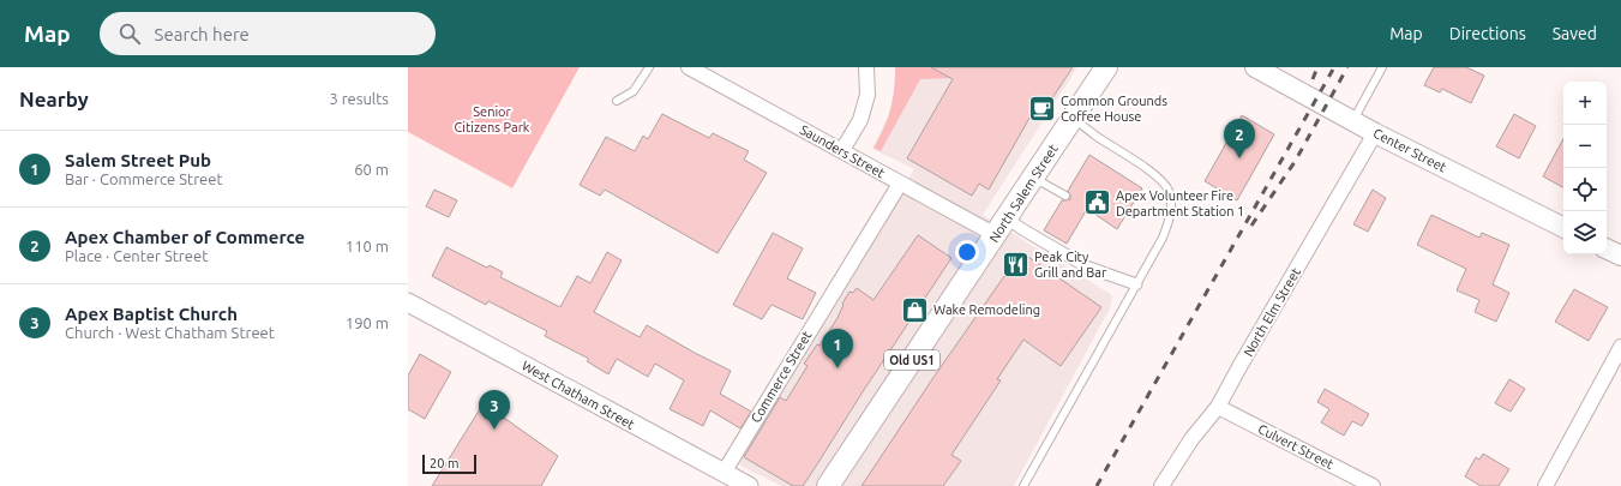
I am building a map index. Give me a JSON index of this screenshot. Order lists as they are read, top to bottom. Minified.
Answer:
{"streets":{"main road":["Center Street","North Salem Street","Old US1"],"street":["Saunders Street","North Elm Street","Commerce Street","West Chatham Street","Culvert Street"]},"crossings":[["Center Street","North Elm Street"],["Saunders Street","North Salem Street"],["Saunders Street","Commerce Street"],["North Elm Street","Culvert Street"],["Commerce Street","West Chatham Street"]],"parks":["Senior Citizens Park"],"places":{"cafe":["Common Grounds Coffee House"],"public building":["Apex Volunteer Fire Department Station 1"],"restaurant":["Peak City Grill and Bar"],"shop":["Wake Remodeling"]},"scale_bar":"20 m","page":{"header":"Map","search":"Search here","nav":["Map","Directions","Saved"],"heading":["Nearby","3 results"],"map_buttons":["+","−"],"pins":["2","1","3"],"list":[{"mark":"1","name":"Salem Street Pub","note":"Bar · Commerce Street","value":"60 m"},{"mark":"2","name":"Apex Chamber of Commerce","note":"Place · Center Street","value":"110 m"},{"mark":"3","name":"Apex Baptist Church","note":"Church · West Chatham Street","value":"190 m"}],"scale":"20 m"}}
